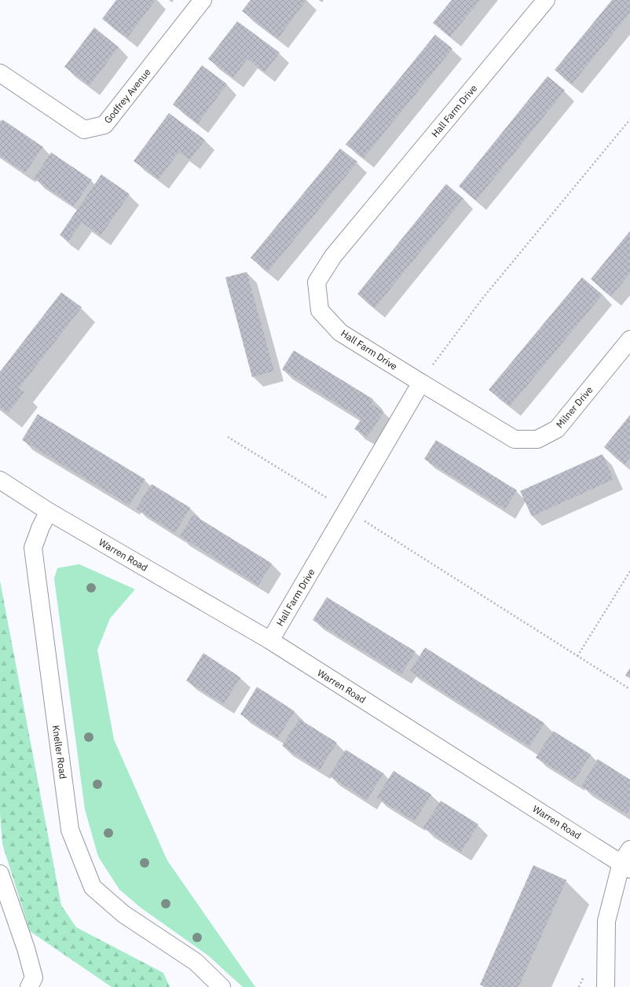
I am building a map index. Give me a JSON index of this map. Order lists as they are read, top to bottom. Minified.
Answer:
{"streets":{"street":["Godfrey Avenue","Hall Farm Drive","Milner Drive","Warren Road","Kneller Road"]},"crossings":[["Hall Farm Drive","Milner Drive"],["Hall Farm Drive","Warren Road"],["Warren Road","Kneller Road"]]}
